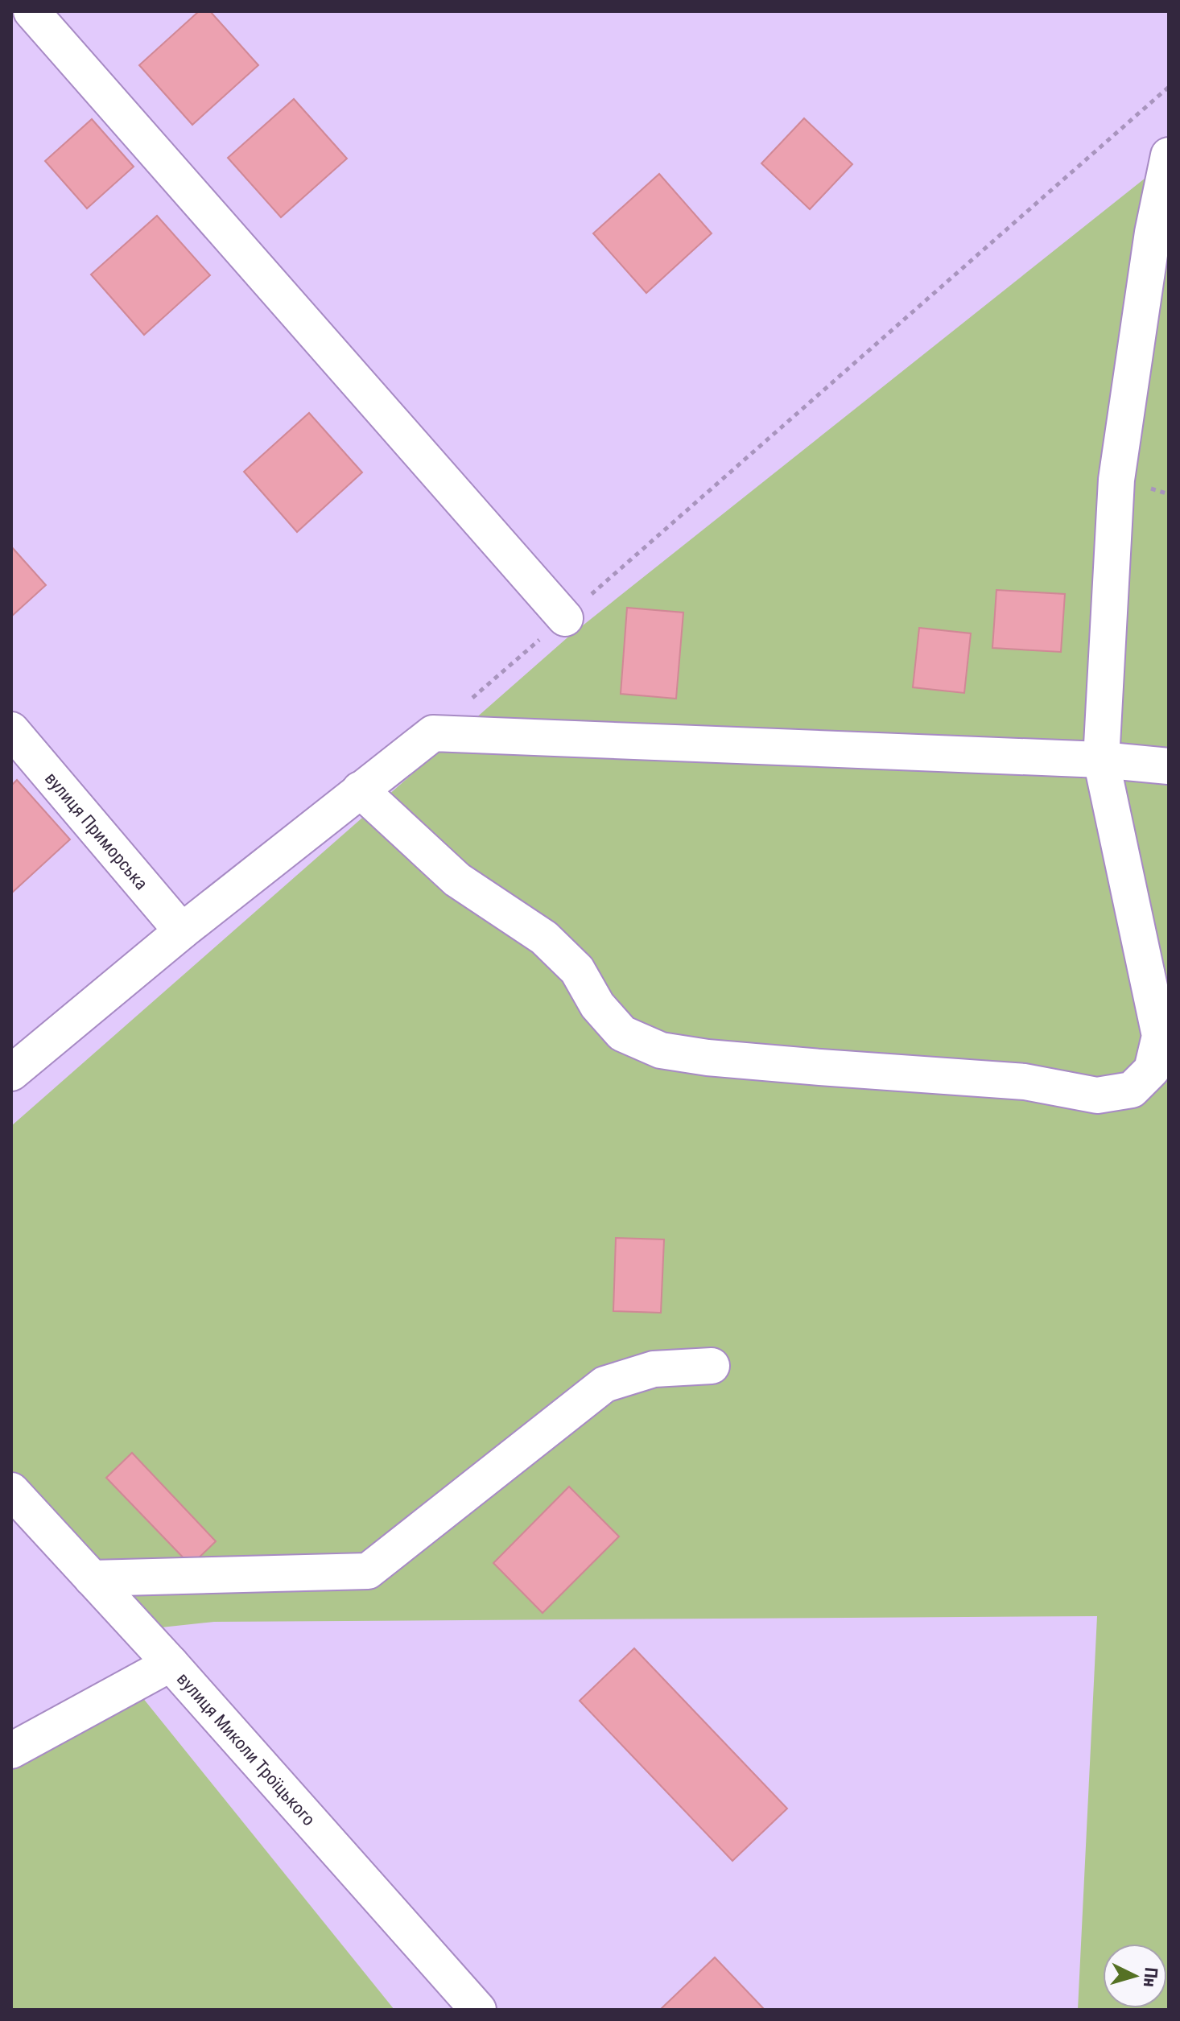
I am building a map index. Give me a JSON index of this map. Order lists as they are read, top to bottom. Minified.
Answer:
{"streets":{"street":["вулиця Приморська","вулиця Миколи Троїцького"]},"north":"right"}
